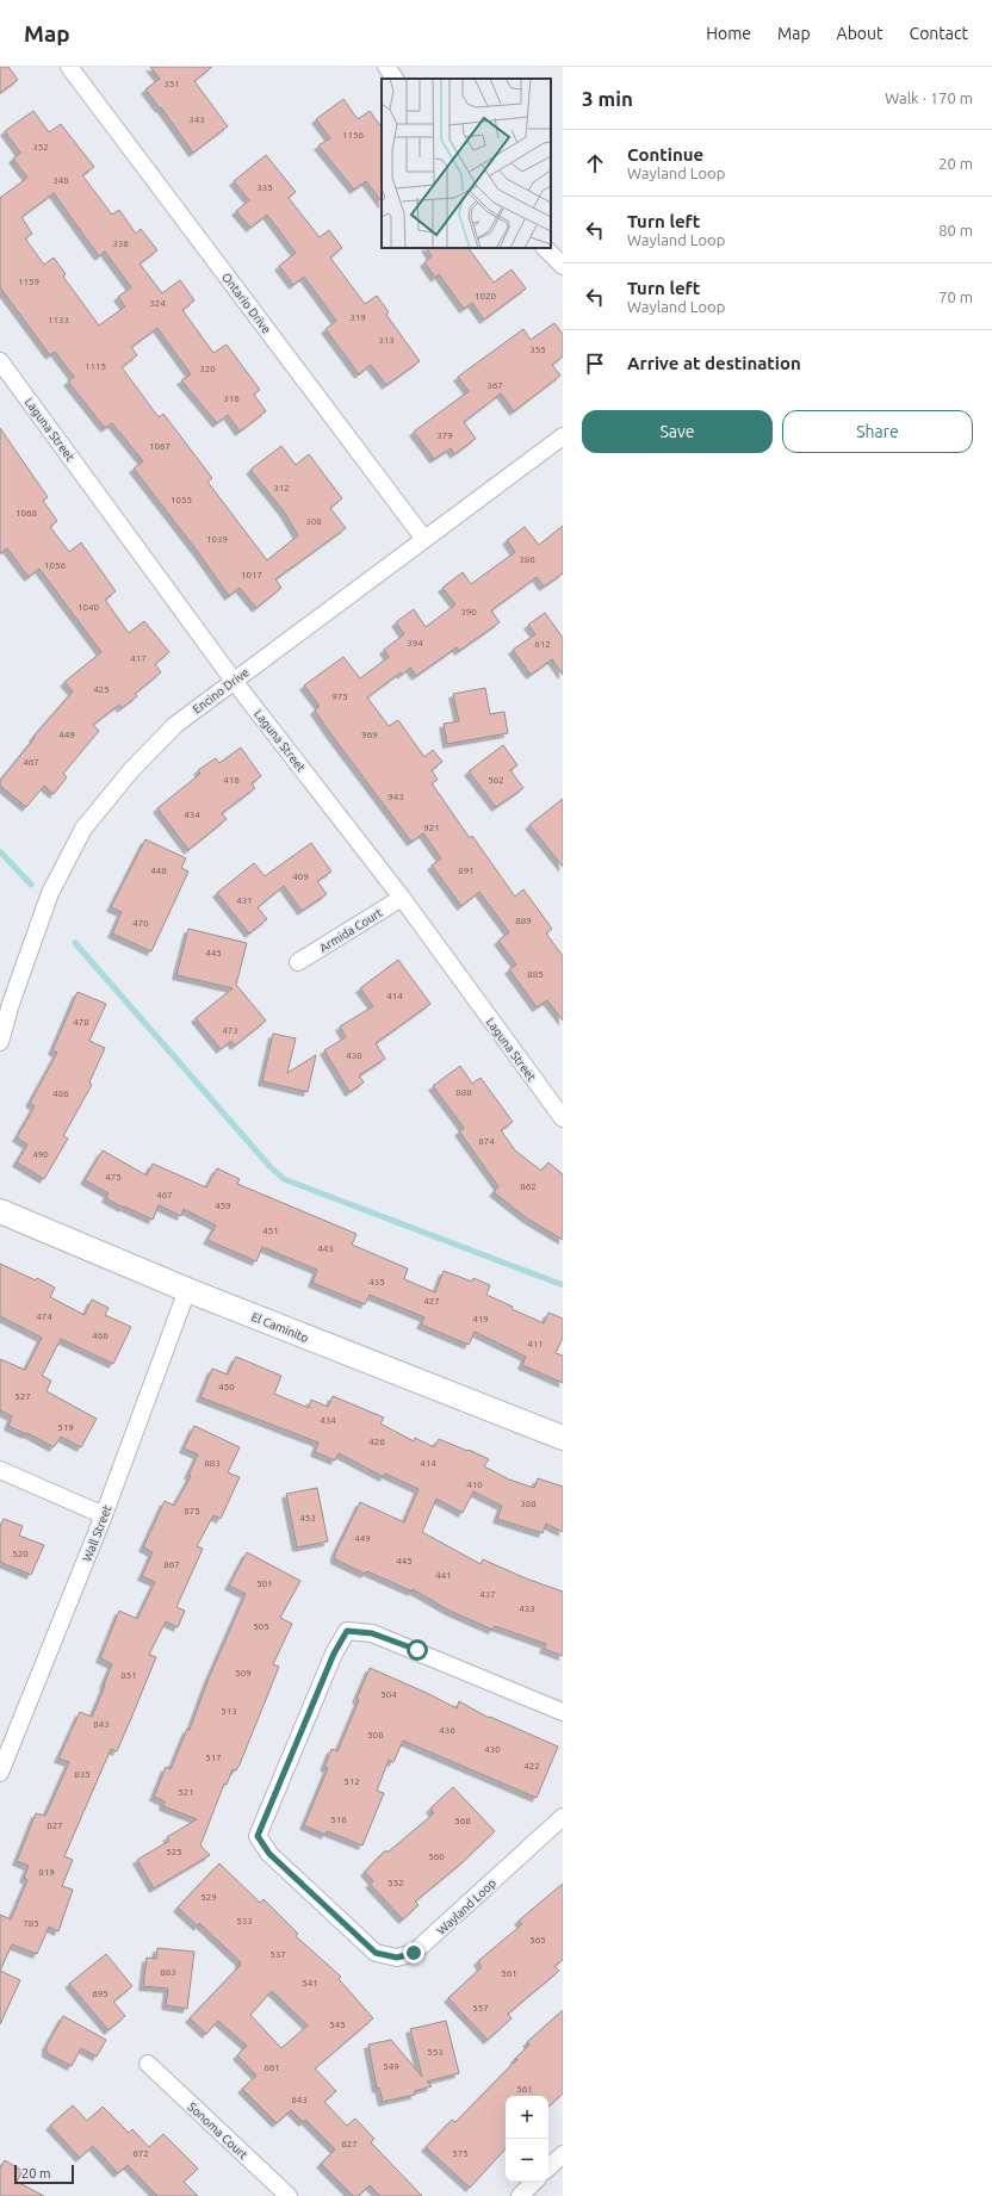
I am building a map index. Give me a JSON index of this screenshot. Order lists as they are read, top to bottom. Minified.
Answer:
{"streets":{"street":["Ontario Drive","Laguna Street","Encino Drive","Armida Court","El Caminito","Wall Street","Wayland Loop","Sonoma Court"]},"crossings":[["Ontario Drive","Encino Drive"],["Laguna Street","Encino Drive"],["Laguna Street","Armida Court"],["El Caminito","Wall Street"]],"house_numbers":["351","343","1156","352","348","335","336","1159","1020","324","319","1133","313","355","1115","320","367","316","379","1067","312","1055","1068","308","1039","386","1056","1017","1040","390","394","612","417","425","975","449","969","467","416","562","943","434","921","448","891","409","431","889","470","445","885","414","478","473","438","888","486","874","490","475","862","467","459","451","443","435","427","474","419","466","411","450","527","434","519","426","883","414","410","388","875","453","449","520","445","867","441","501","437","433","505","509","851","504","513","843","436","508","430","517","422","835","512","521","516","568","827","525","560","819","552","529","533","785","565","537","683","561","541","695","557","545","553","549","661","561","643","627","672","575"],"scale_bar":"20 m","page":{"header":"Map","nav":["Home","Map","About","Contact"],"heading":["3 min","Walk · 170 m"],"list":[["Continue","Wayland Loop","20 m"],["Turn left","Wayland Loop","80 m"],["Turn left","Wayland Loop","70 m"],"Arrive at destination"],"buttons":["Save","Share"],"map_buttons":["+","−"],"scale":"20 m"}}
